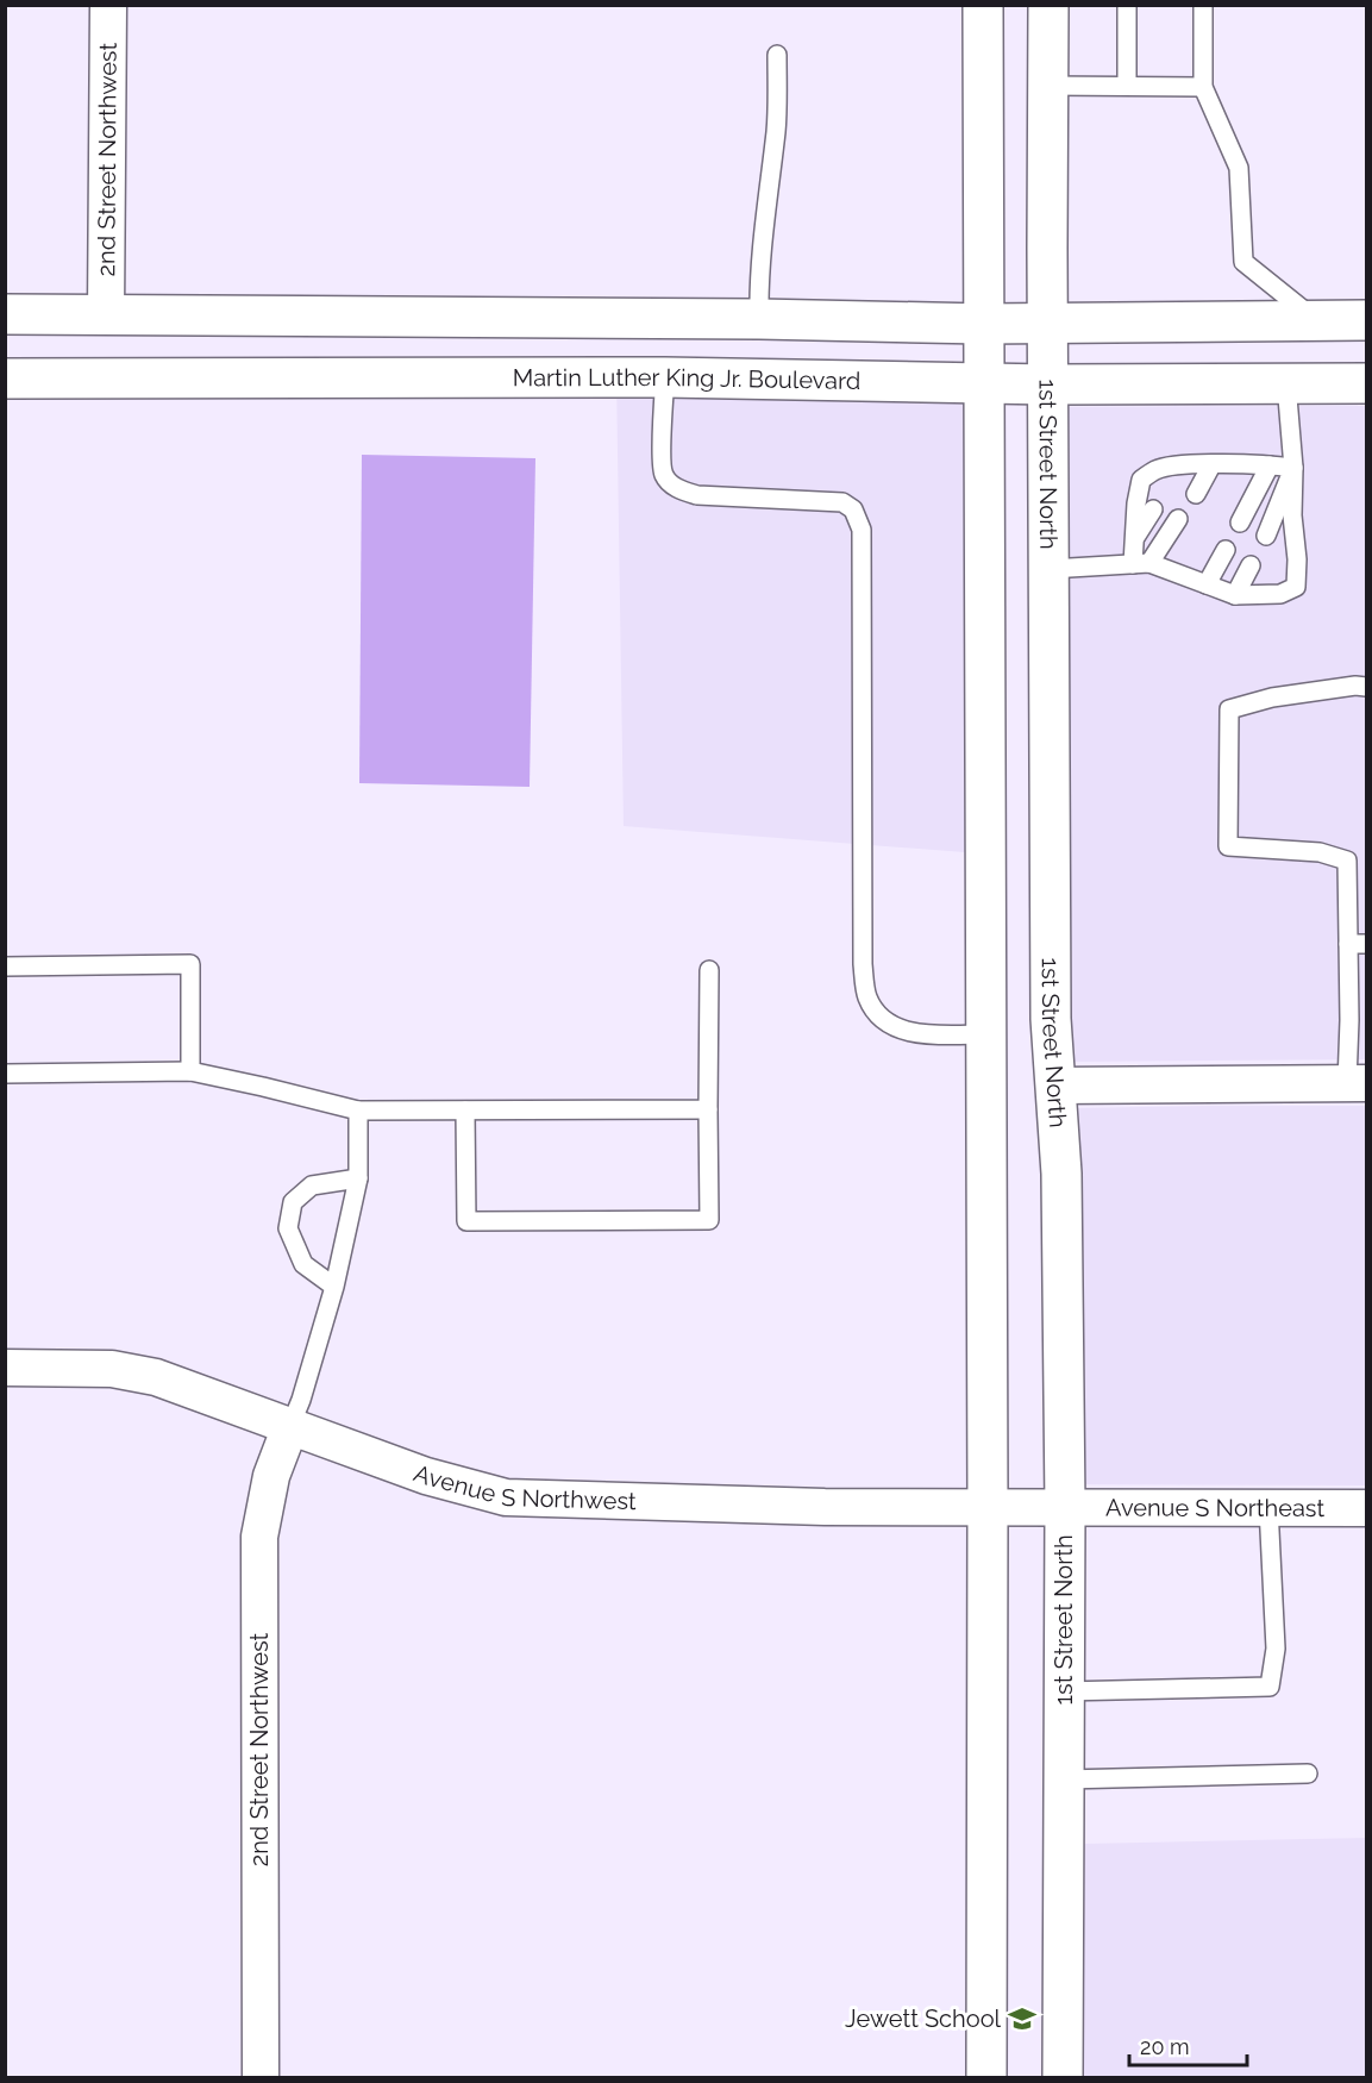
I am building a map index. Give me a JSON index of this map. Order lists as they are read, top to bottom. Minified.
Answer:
{"streets":{"main road":["Martin Luther King Jr. Boulevard","1st Street North"],"street":["2nd Street Northwest","Avenue S Northwest","Avenue S Northeast"]},"crossings":[["2nd Street Northwest","Avenue S Northwest"],["Martin Luther King Jr. Boulevard","1st Street North"],["1st Street North","Avenue S Northwest"],["1st Street North","Avenue S Northeast"],["Avenue S Northwest","Avenue S Northeast"]],"places":{"school or university":["Jewett School"]},"scale_bar":"20 m"}
